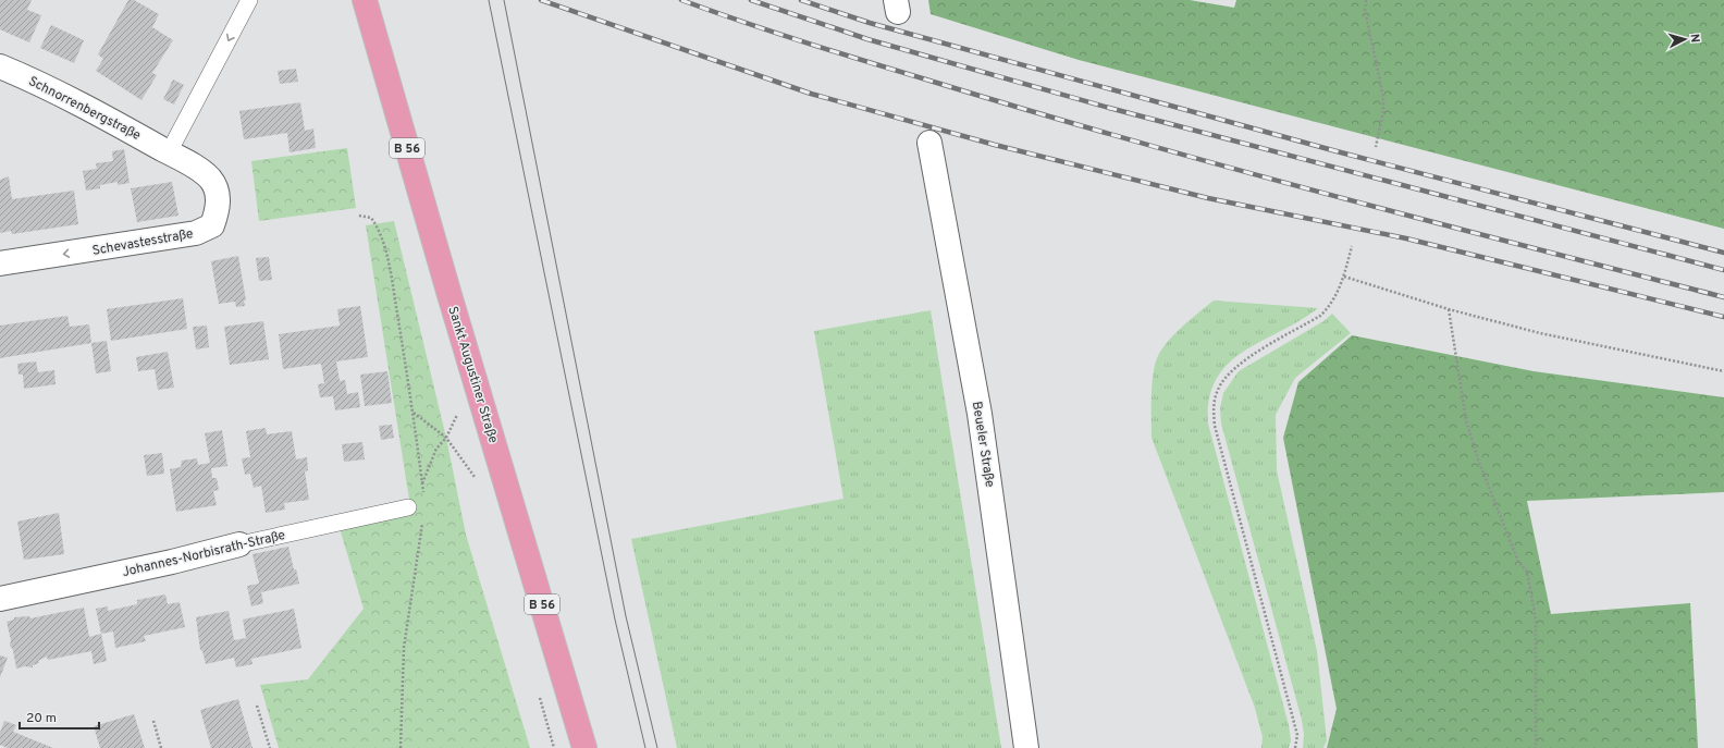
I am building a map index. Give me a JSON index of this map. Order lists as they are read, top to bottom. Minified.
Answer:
{"streets":{"main road":["B 56","Sankt Augustiner Straße"],"street":["Schnorrenbergstraße","Schevastesstraße","Beueler Straße","Johannes-Norbisrath-Straße"]},"crossings":[["Schnorrenbergstraße","Schevastesstraße"]],"scale_bar":"20 m","north":"right"}
